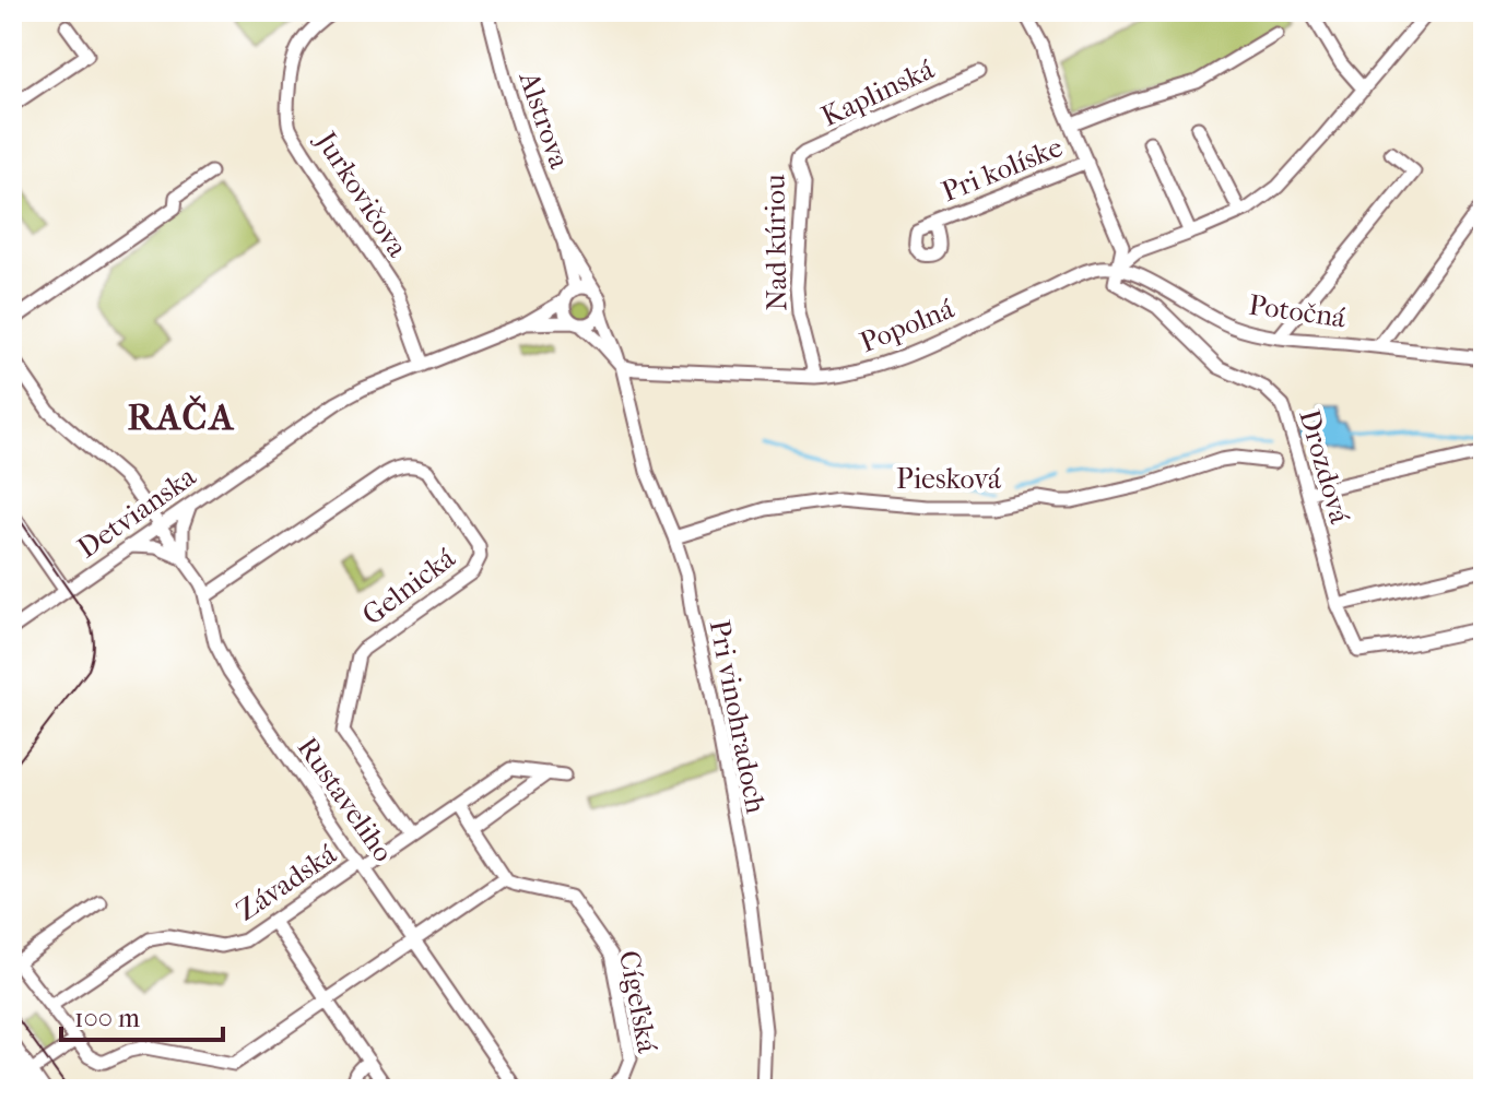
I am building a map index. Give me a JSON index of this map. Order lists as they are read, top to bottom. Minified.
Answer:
{"streets":{"street":["Kaplinská","Alstrova","Pri kolíske","Jurkovičova","Nad kúriou","Potočná","Popolná","Drozdová","Piesková","Detvianska","Gelnická","Pri vinohradoch","Rustaveliho","Závadská","Cígeľská"]},"crossings":[["Kaplinská","Nad kúriou"],["Alstrova","Detvianska"],["Alstrova","Pri vinohradoch"],["Pri kolíske","Potočná"],["Pri kolíske","Popolná"],["Pri kolíske","Drozdová"],["Jurkovičova","Detvianska"],["Nad kúriou","Popolná"],["Potočná","Popolná"],["Potočná","Drozdová"],["Popolná","Drozdová"],["Popolná","Pri vinohradoch"],["Piesková","Pri vinohradoch"],["Detvianska","Pri vinohradoch"],["Detvianska","Rustaveliho"],["Gelnická","Rustaveliho"],["Gelnická","Závadská"],["Rustaveliho","Závadská"]],"districts":["RAČA"],"scale_bar":"100 m"}
